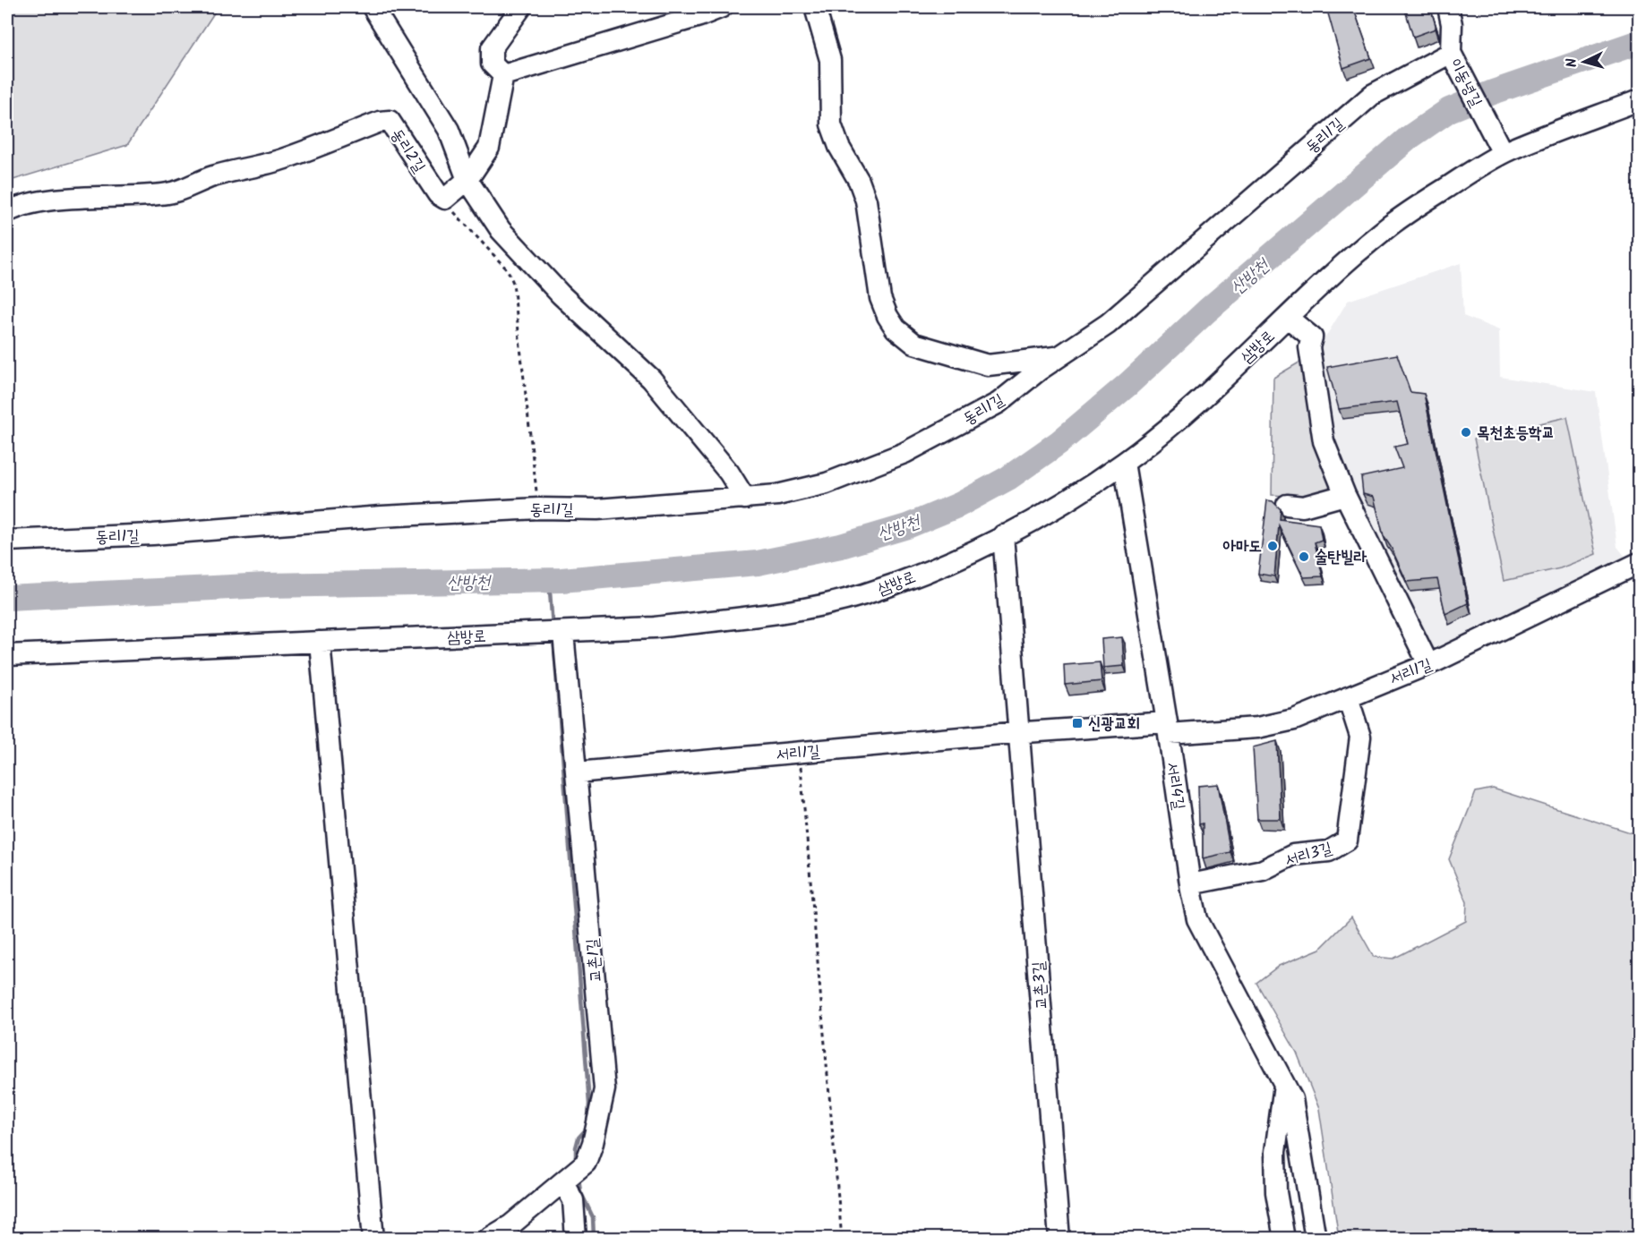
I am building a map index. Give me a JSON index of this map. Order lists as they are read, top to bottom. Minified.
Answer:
{"streets":{"street":["이동녕길","동리1길","동리2길","삼방로","서리1길","서리4길","서리3길","교촌1길","교촌3길"]},"crossings":[["이동녕길","동리1길"],["이동녕길","삼방로"],["삼방로","서리4길"],["삼방로","교촌1길"],["서리1길","서리4길"],["서리1길","서리3길"],["서리1길","교촌1길"],["서리1길","교촌3길"],["서리4길","서리3길"]],"water":["산방천"],"places":{"other":["목천초등학교","아마도","술탄빌라"],"transit":["신광교회"]},"north":"left"}
